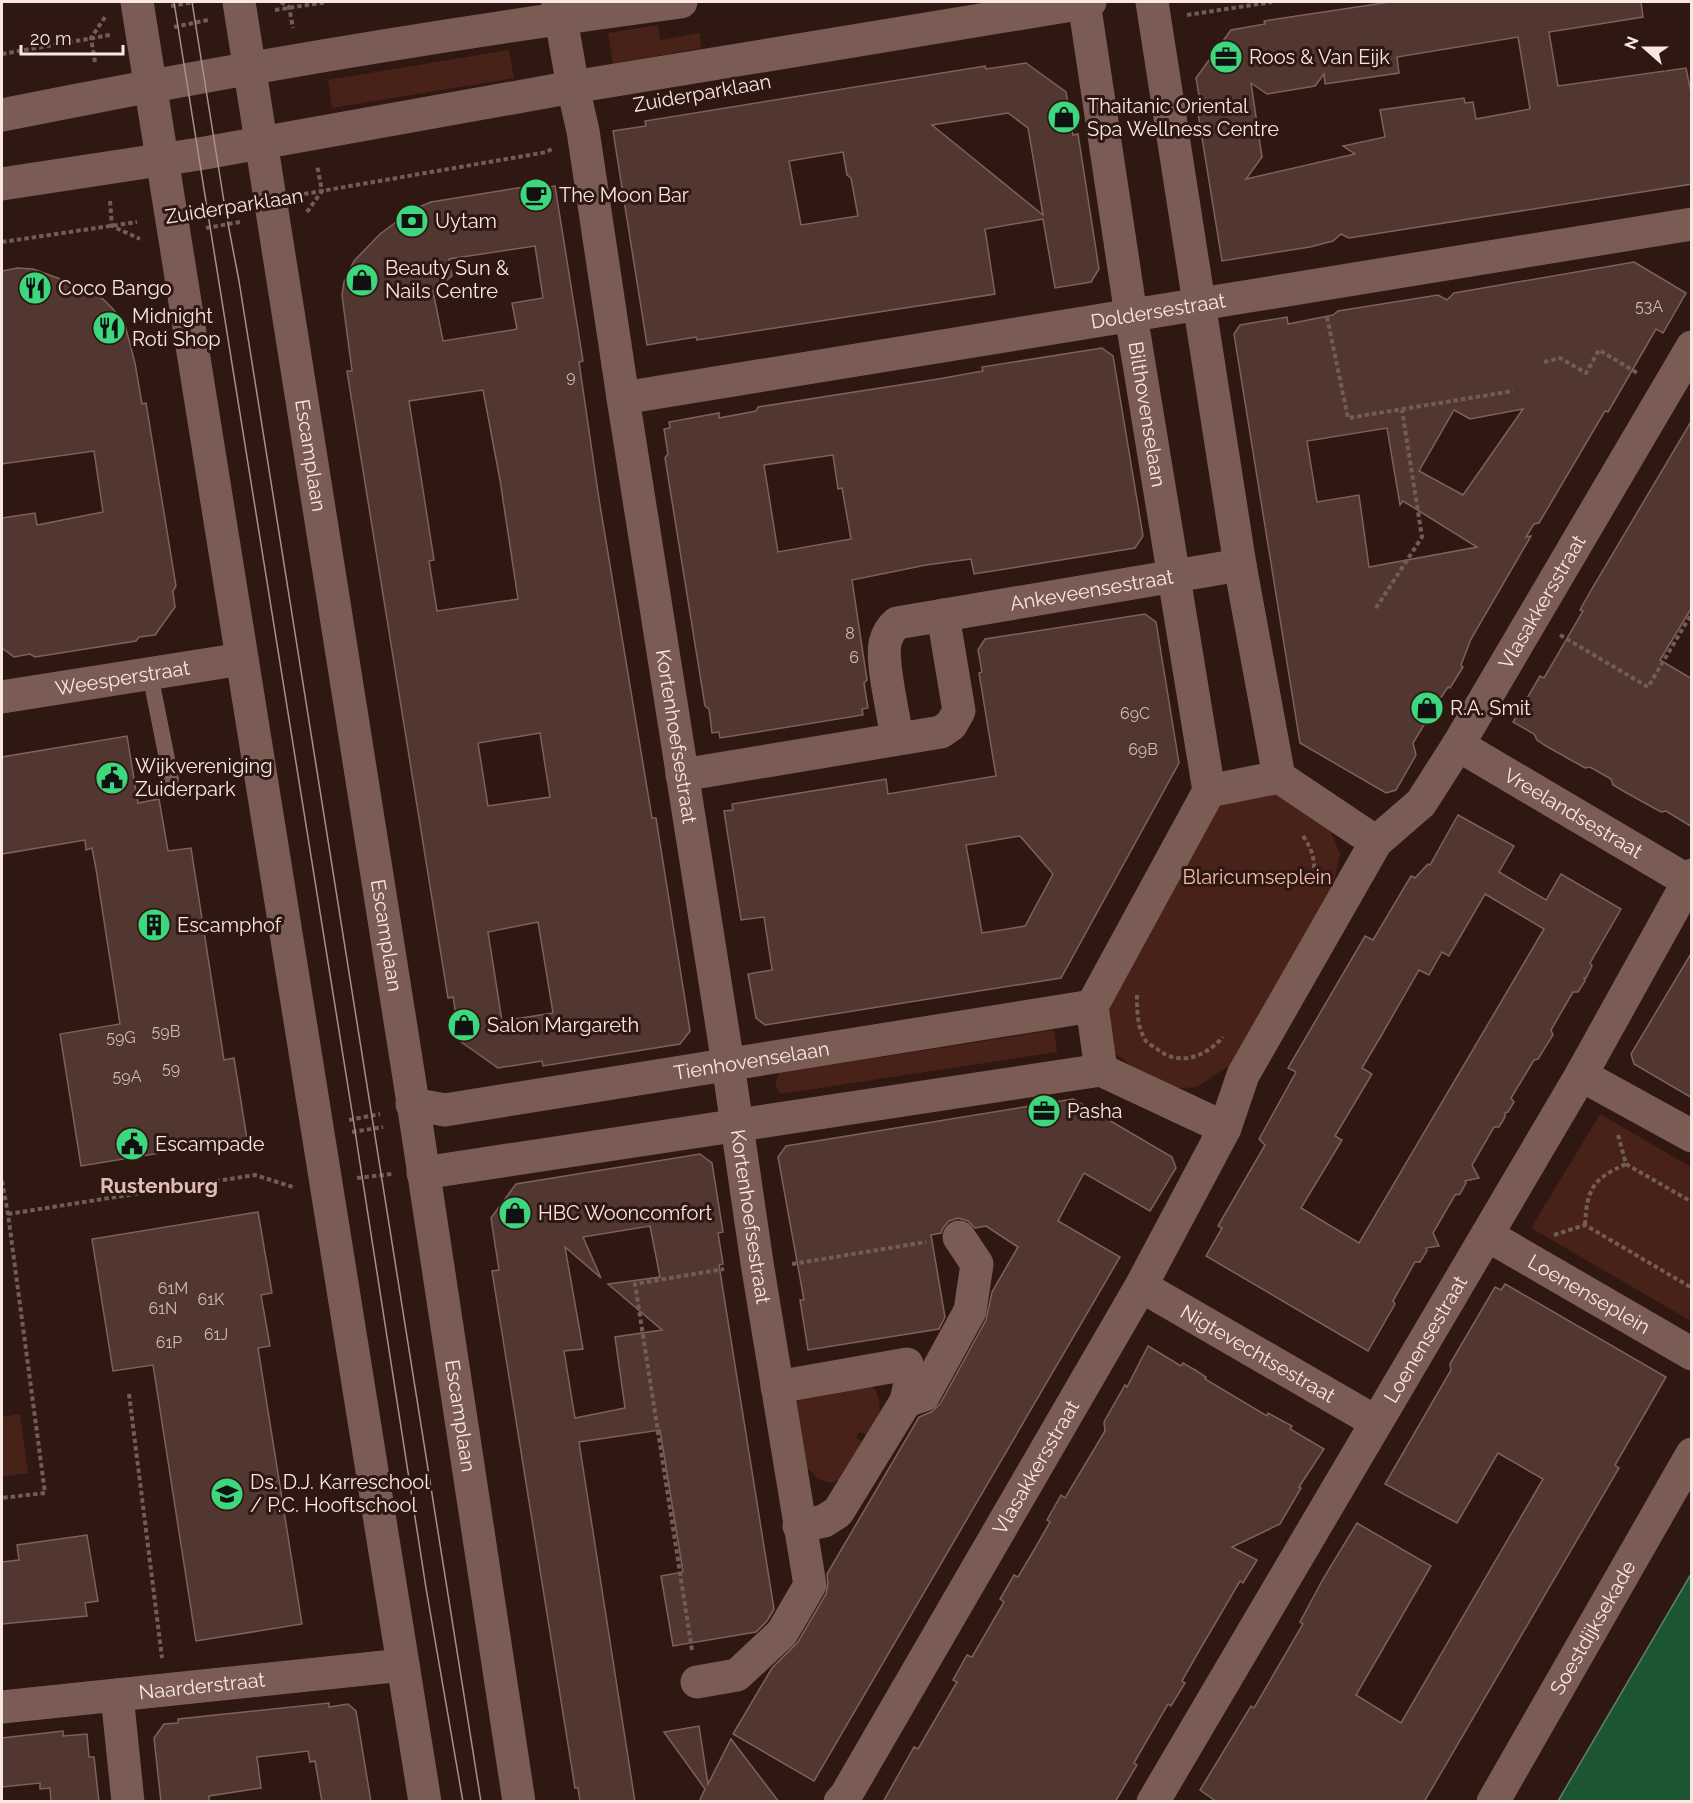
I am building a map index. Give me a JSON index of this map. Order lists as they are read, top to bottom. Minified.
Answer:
{"streets":{"street":["Zuiderparklaan","Doldersestraat","Bilthovenselaan","Escamplaan","Ankeveensestraat","Vlasakkersstraat","Weesperstraat","Kortenhoefsestraat","Vreelandsestraat","Tienhovenselaan","Loenenseplein","Loenensestraat","Nigtevechtsestraat","Soestdijksekade","Naarderstraat"]},"crossings":[["Zuiderparklaan","Bilthovenselaan"],["Zuiderparklaan","Escamplaan"],["Zuiderparklaan","Kortenhoefsestraat"],["Doldersestraat","Bilthovenselaan"],["Doldersestraat","Kortenhoefsestraat"],["Bilthovenselaan","Ankeveensestraat"],["Escamplaan","Tienhovenselaan"],["Vlasakkersstraat","Vreelandsestraat"],["Vlasakkersstraat","Nigtevechtsestraat"],["Kortenhoefsestraat","Tienhovenselaan"],["Vreelandsestraat","Loenensestraat"],["Loenenseplein","Loenensestraat"],["Loenensestraat","Nigtevechtsestraat"]],"districts":["Rustenburg"],"parks":["Blaricumseplein"],"places":{"office":["Roos & Van Eijk","Pasha"],"shop":["Thaitanic Oriental Spa Wellness Centre","Beauty Sun & Nails Centre","R.A. Smit","Salon Margareth","HBC Wooncomfort"],"cafe":["The Moon Bar"],"bank":["Uytam"],"restaurant":["Coco Bango","Midnight Roti Shop"],"public building":["Wijkvereniging Zuiderpark","Escampade"],"building":["Escamphof"],"school or university":["Ds. D.J. Karreschool / P.C. Hooftschool"]},"house_numbers":["53A","9","8","6","69C","69B","59B","59G","59","59A","61M","61K","61N","61J","61P"],"scale_bar":"20 m","north":"left"}
